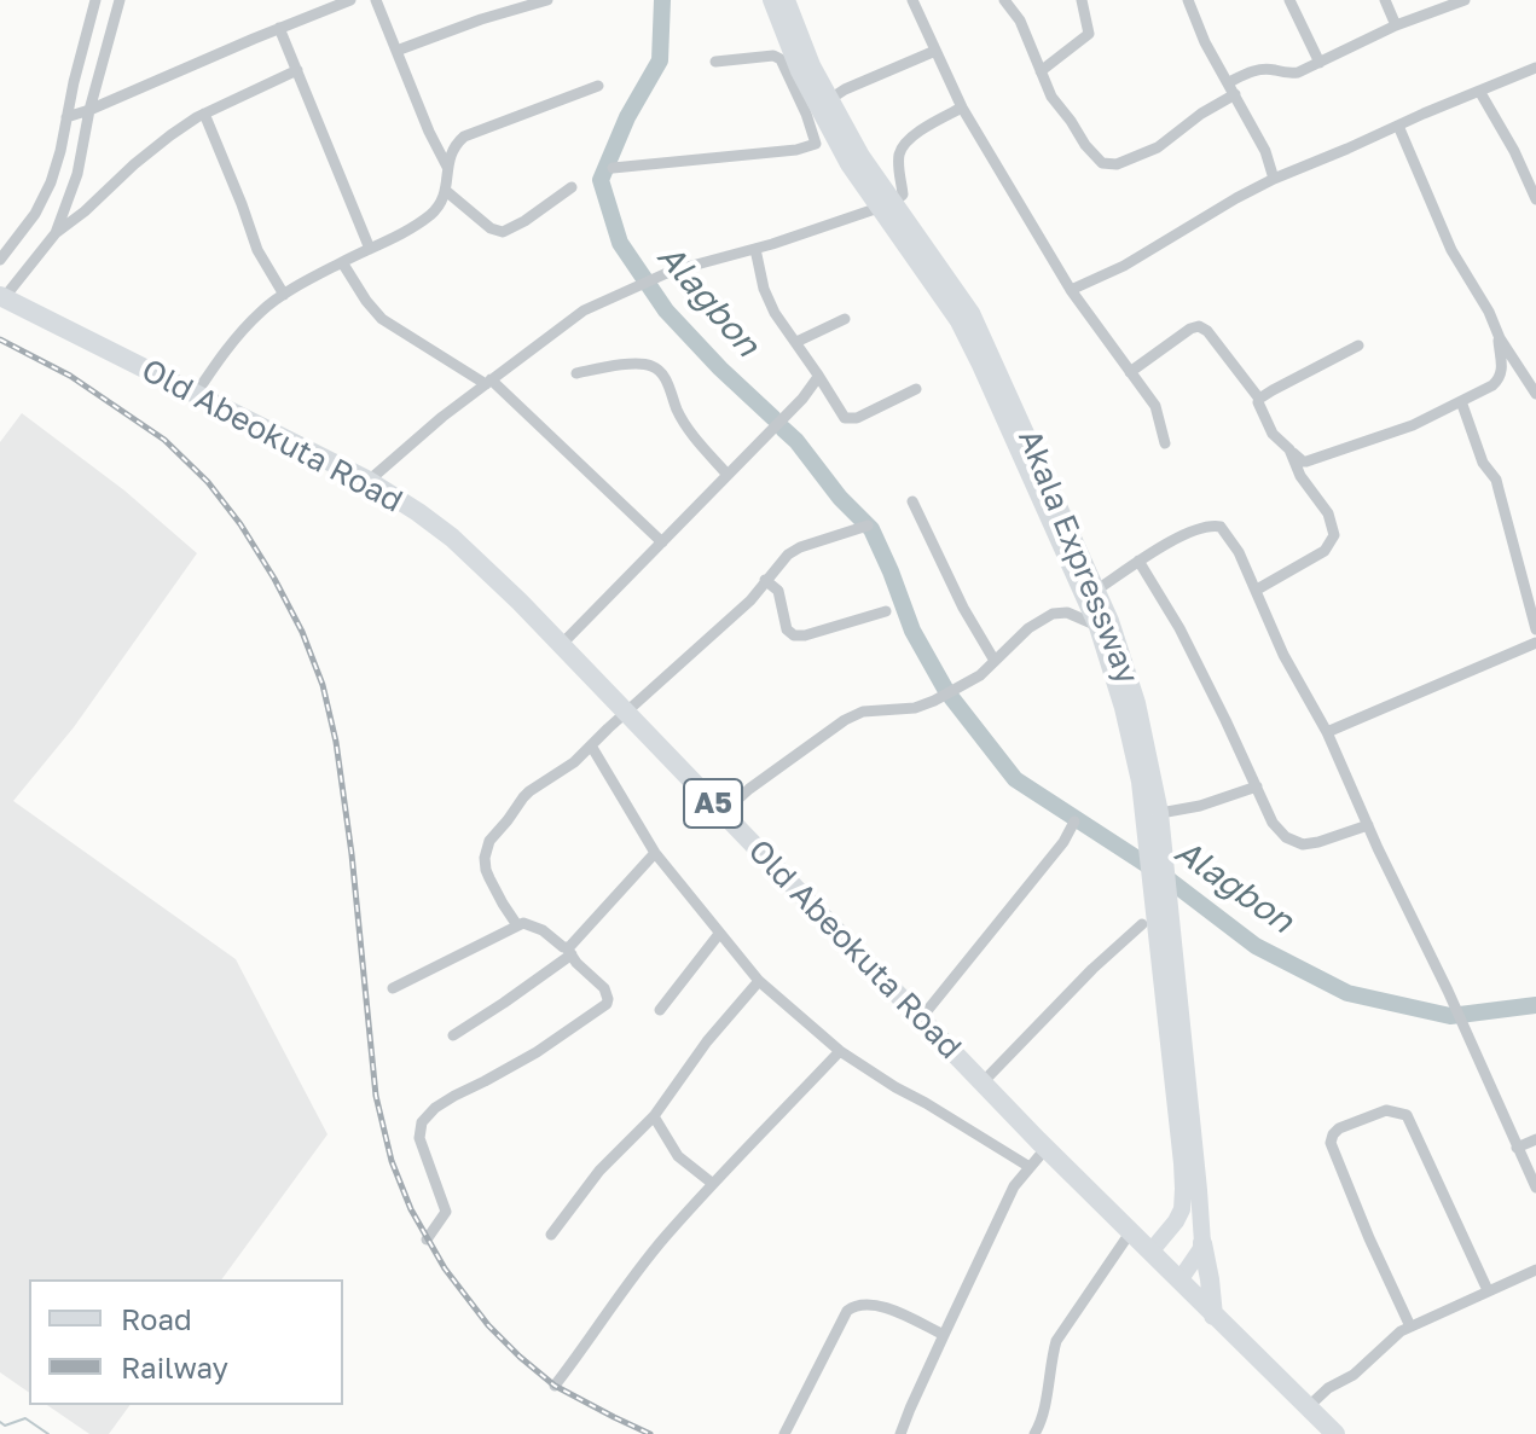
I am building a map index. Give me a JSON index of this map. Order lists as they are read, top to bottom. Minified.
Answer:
{"streets":{"highway":["Old Abeokuta Road","A5"],"main road":["Akala Expressway"]},"crossings":[["Old Abeokuta Road","Akala Expressway"]],"water":["Alagbon"],"legend":["Road","Railway"]}
